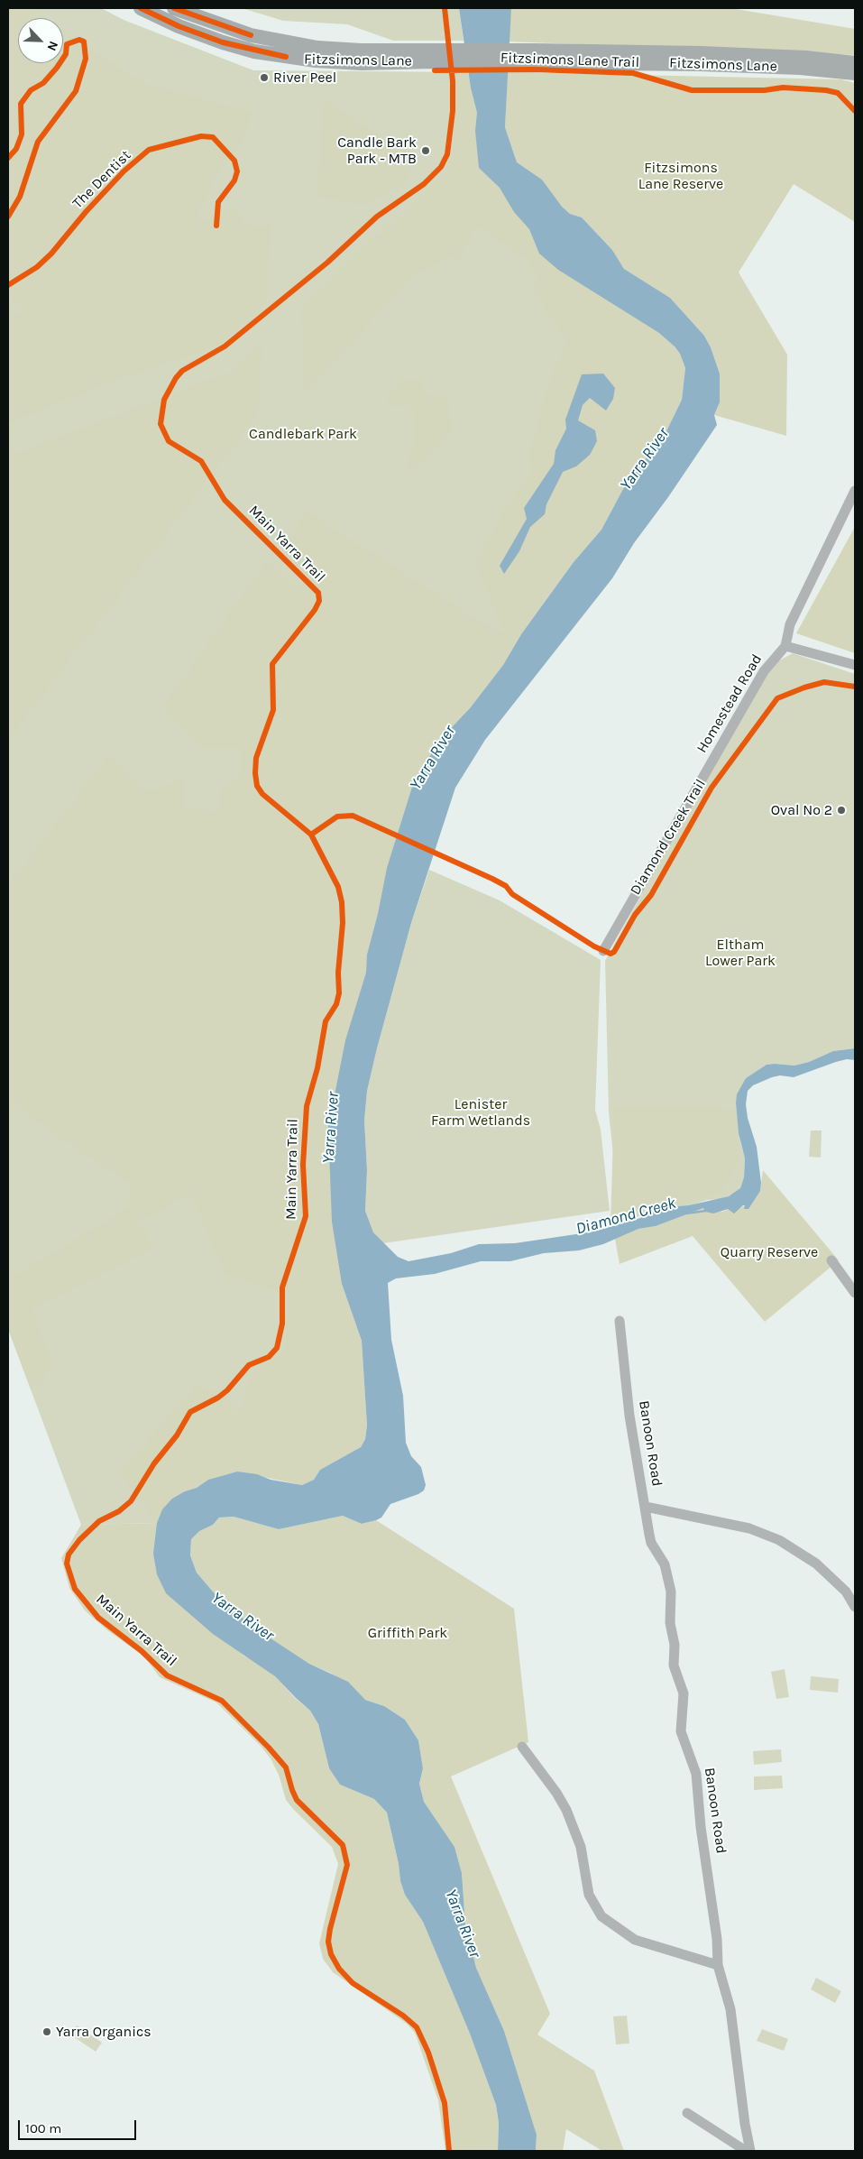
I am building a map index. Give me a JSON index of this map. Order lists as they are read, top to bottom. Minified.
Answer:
{"streets":{"main road":["Fitzsimons Lane"],"street":["Homestead Road","Banoon Road"],"cycle path":["Fitzsimons Lane Trail","The Dentist","Main Yarra Trail","Diamond Creek Trail"]},"water":["Yarra River","Diamond Creek"],"parks":["Fitzsimons Lane Reserve","Candlebark Park","Eltham Lower Park","Lenister Farm Wetlands","Quarry Reserve","Griffith Park"],"places":["River Peel","Candle Bark Park - MTB","Oval No 2","Yarra Organics"],"scale_bar":"100 m","north":"bottom right"}
